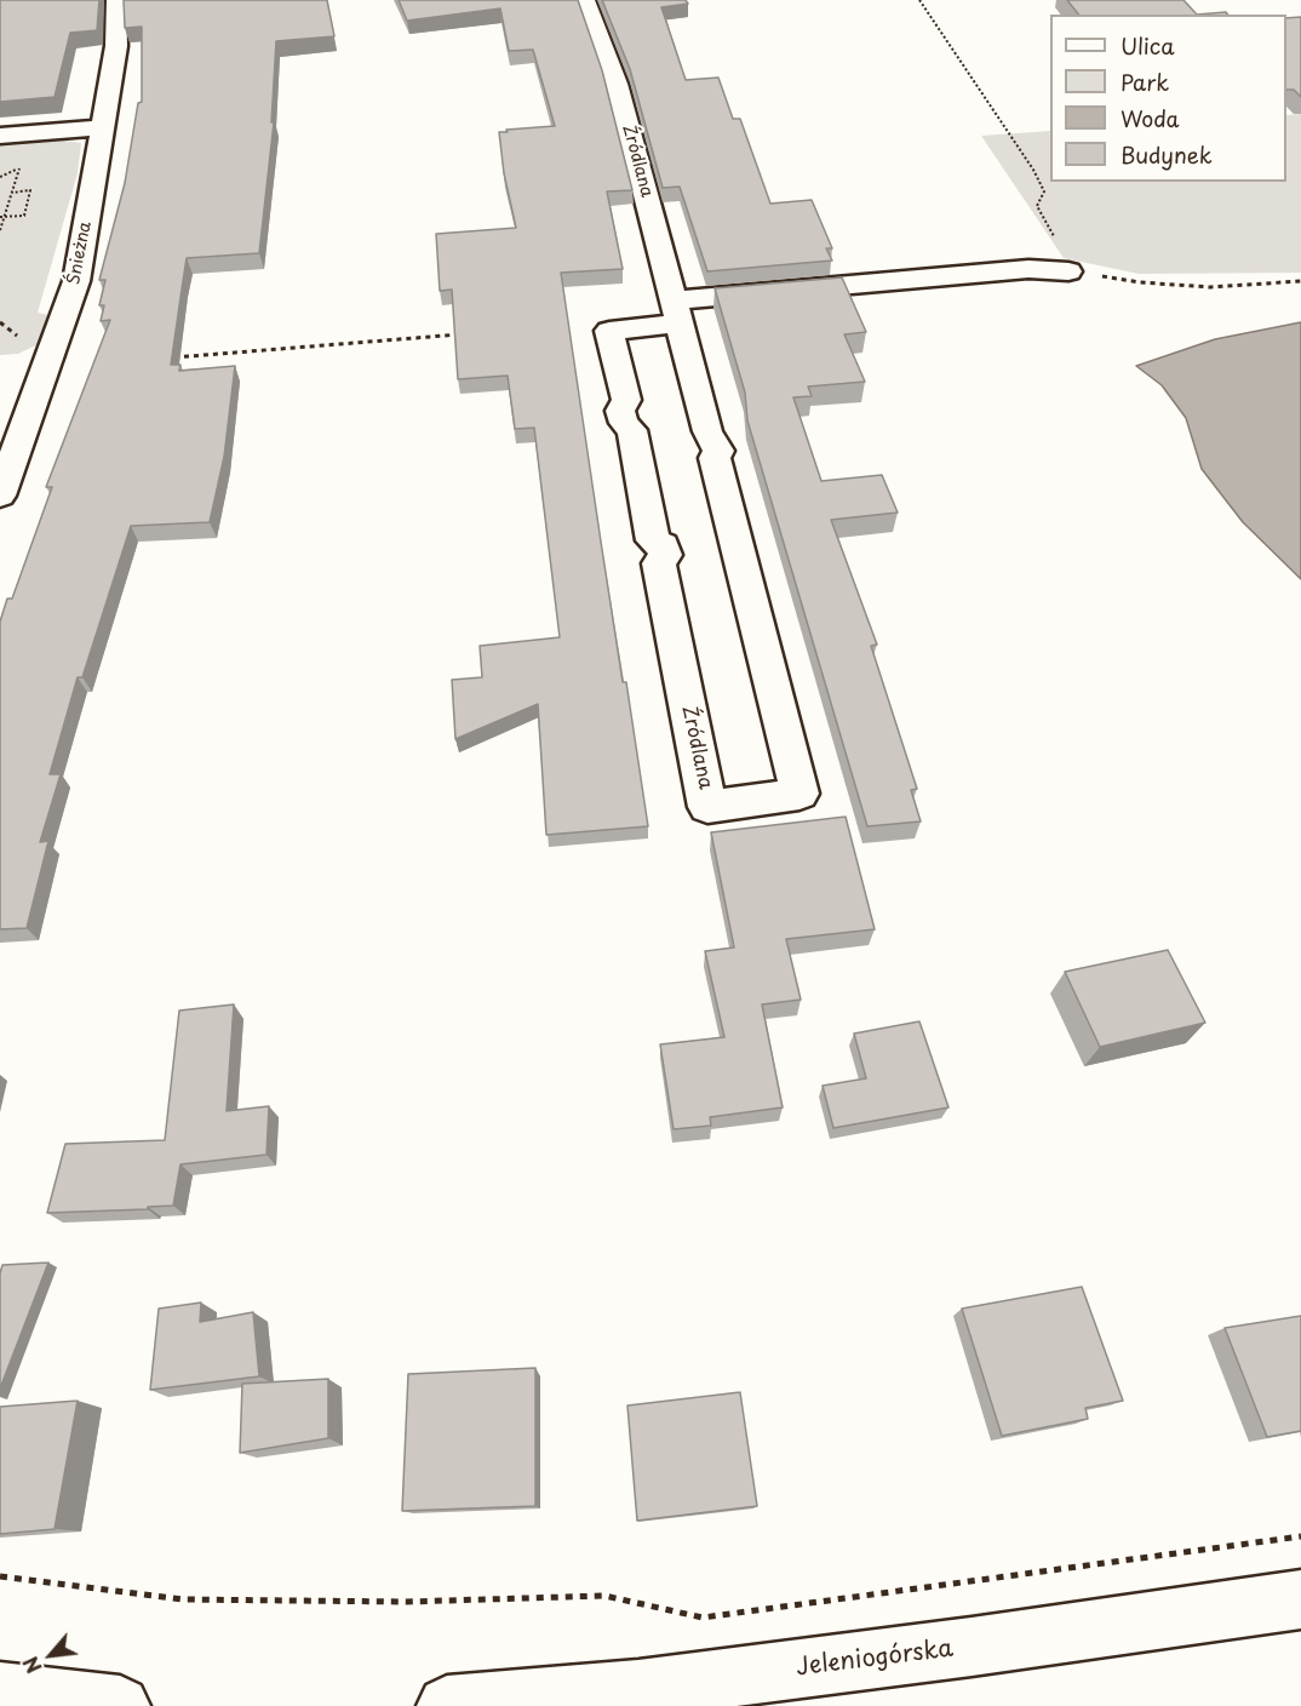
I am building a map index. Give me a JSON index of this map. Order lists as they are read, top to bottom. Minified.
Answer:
{"streets":{"street":["Źródlana","Śnieżna","Jeleniogórska"]},"legend":["Ulica","Park","Woda","Budynek"],"north":"bottom left"}
